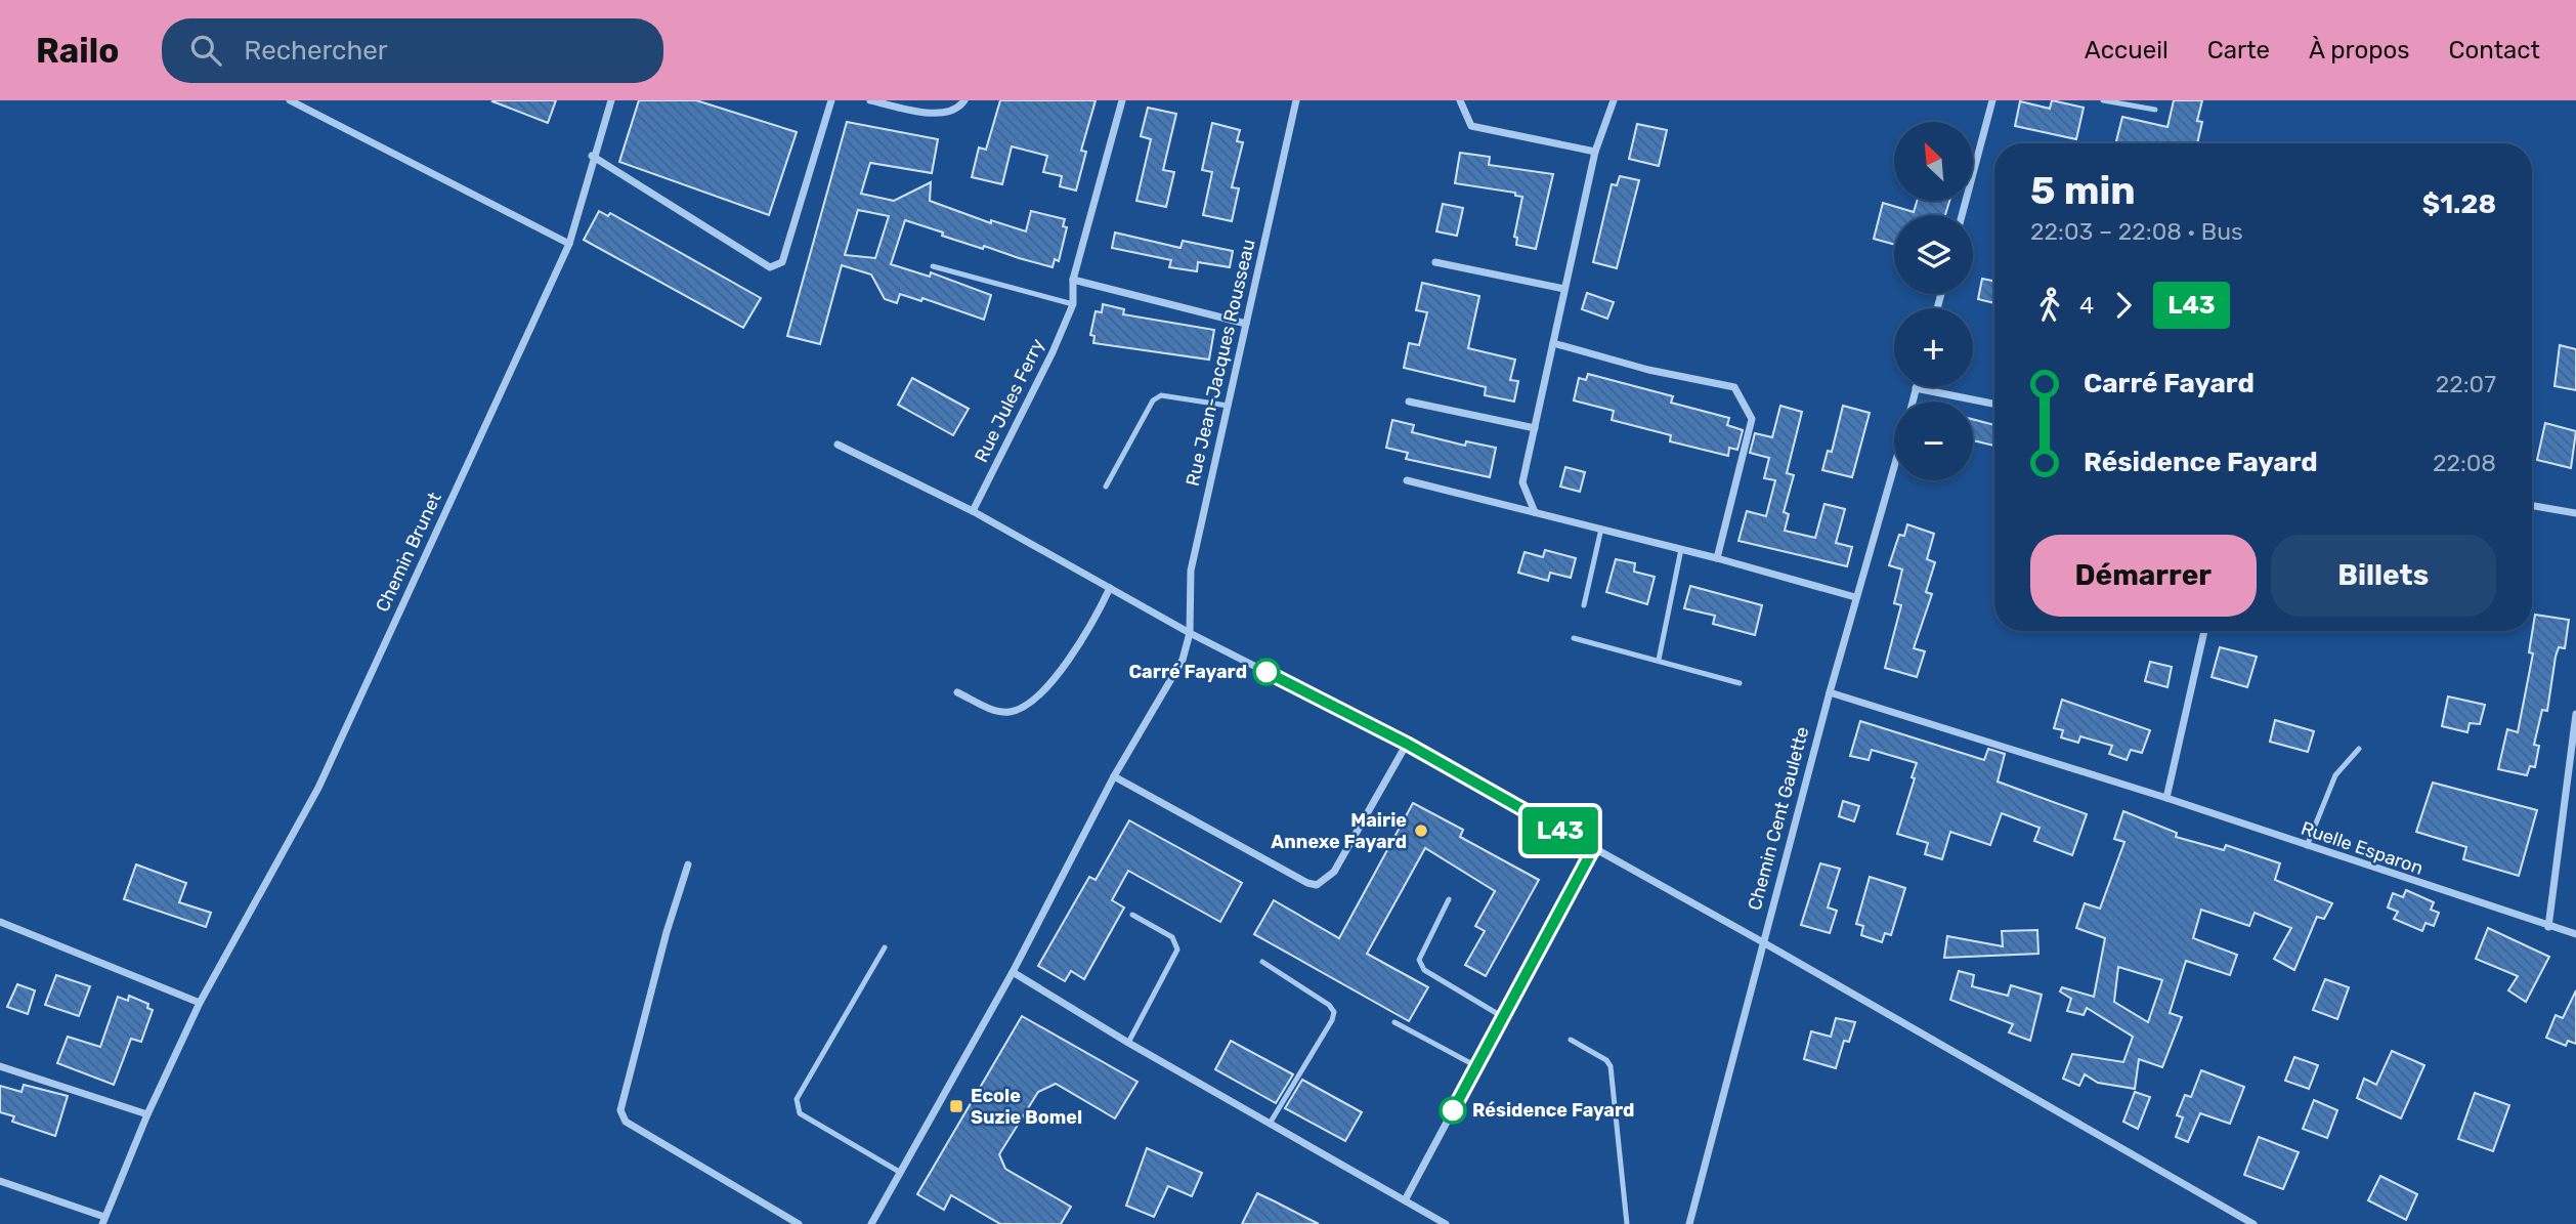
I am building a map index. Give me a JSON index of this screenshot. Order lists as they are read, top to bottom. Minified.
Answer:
{"streets":{"street":["Rue Jean-Jacques Rousseau","Rue Jules Ferry","Chemin Brunet","Chemin Cent Gaulette","Ruelle Esparon"]},"crossings":[["Chemin Cent Gaulette","Ruelle Esparon"]],"places":{"other":["Carré Fayard","Mairie Annexe Fayard","Résidence Fayard"],"transit":["Ecole Suzie Bomel"]},"lines":["bus line L43"],"north":"top left","page":{"header":"Railo","search":"Rechercher","nav":["Accueil","Carte","À propos","Contact"],"on_map":"L43","map_buttons":["+","−"],"heading":["5 min","22:03 – 22:08 · Bus","$1.28"],"legs":["4","L43"],"list":[{"name":"Carré Fayard","value":"22:07"},{"name":"Résidence Fayard","value":"22:08"}],"buttons":["Démarrer","Billets"]}}
